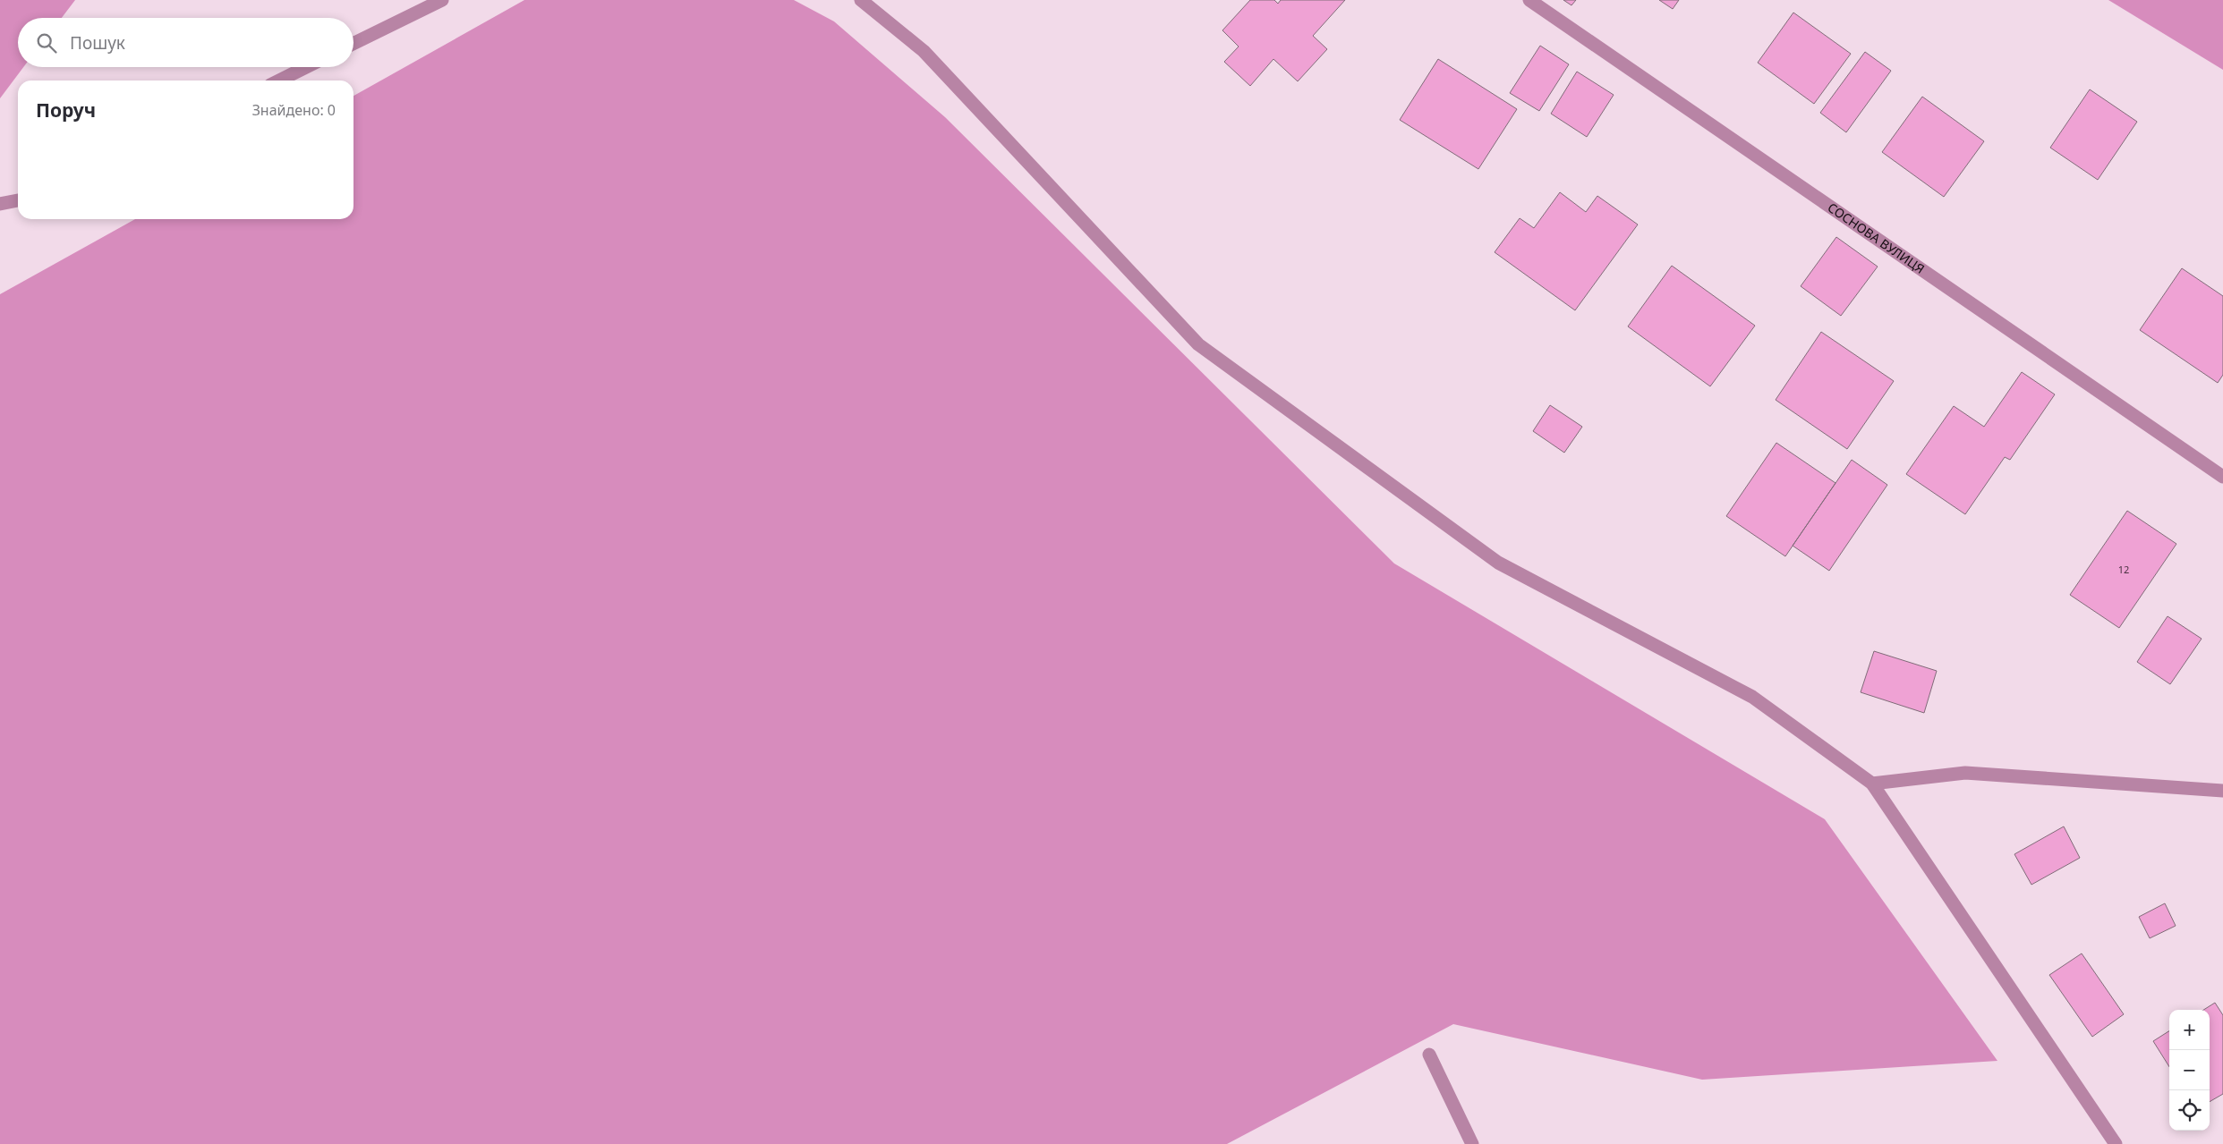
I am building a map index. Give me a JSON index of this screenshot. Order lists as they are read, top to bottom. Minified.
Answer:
{"streets":{"street":["СОСНОВА ВУЛИЦЯ"]},"house_numbers":["12"],"page":{"search":"Пошук","heading":["Поруч","Знайдено: 0"],"map_buttons":["+","−"]}}
